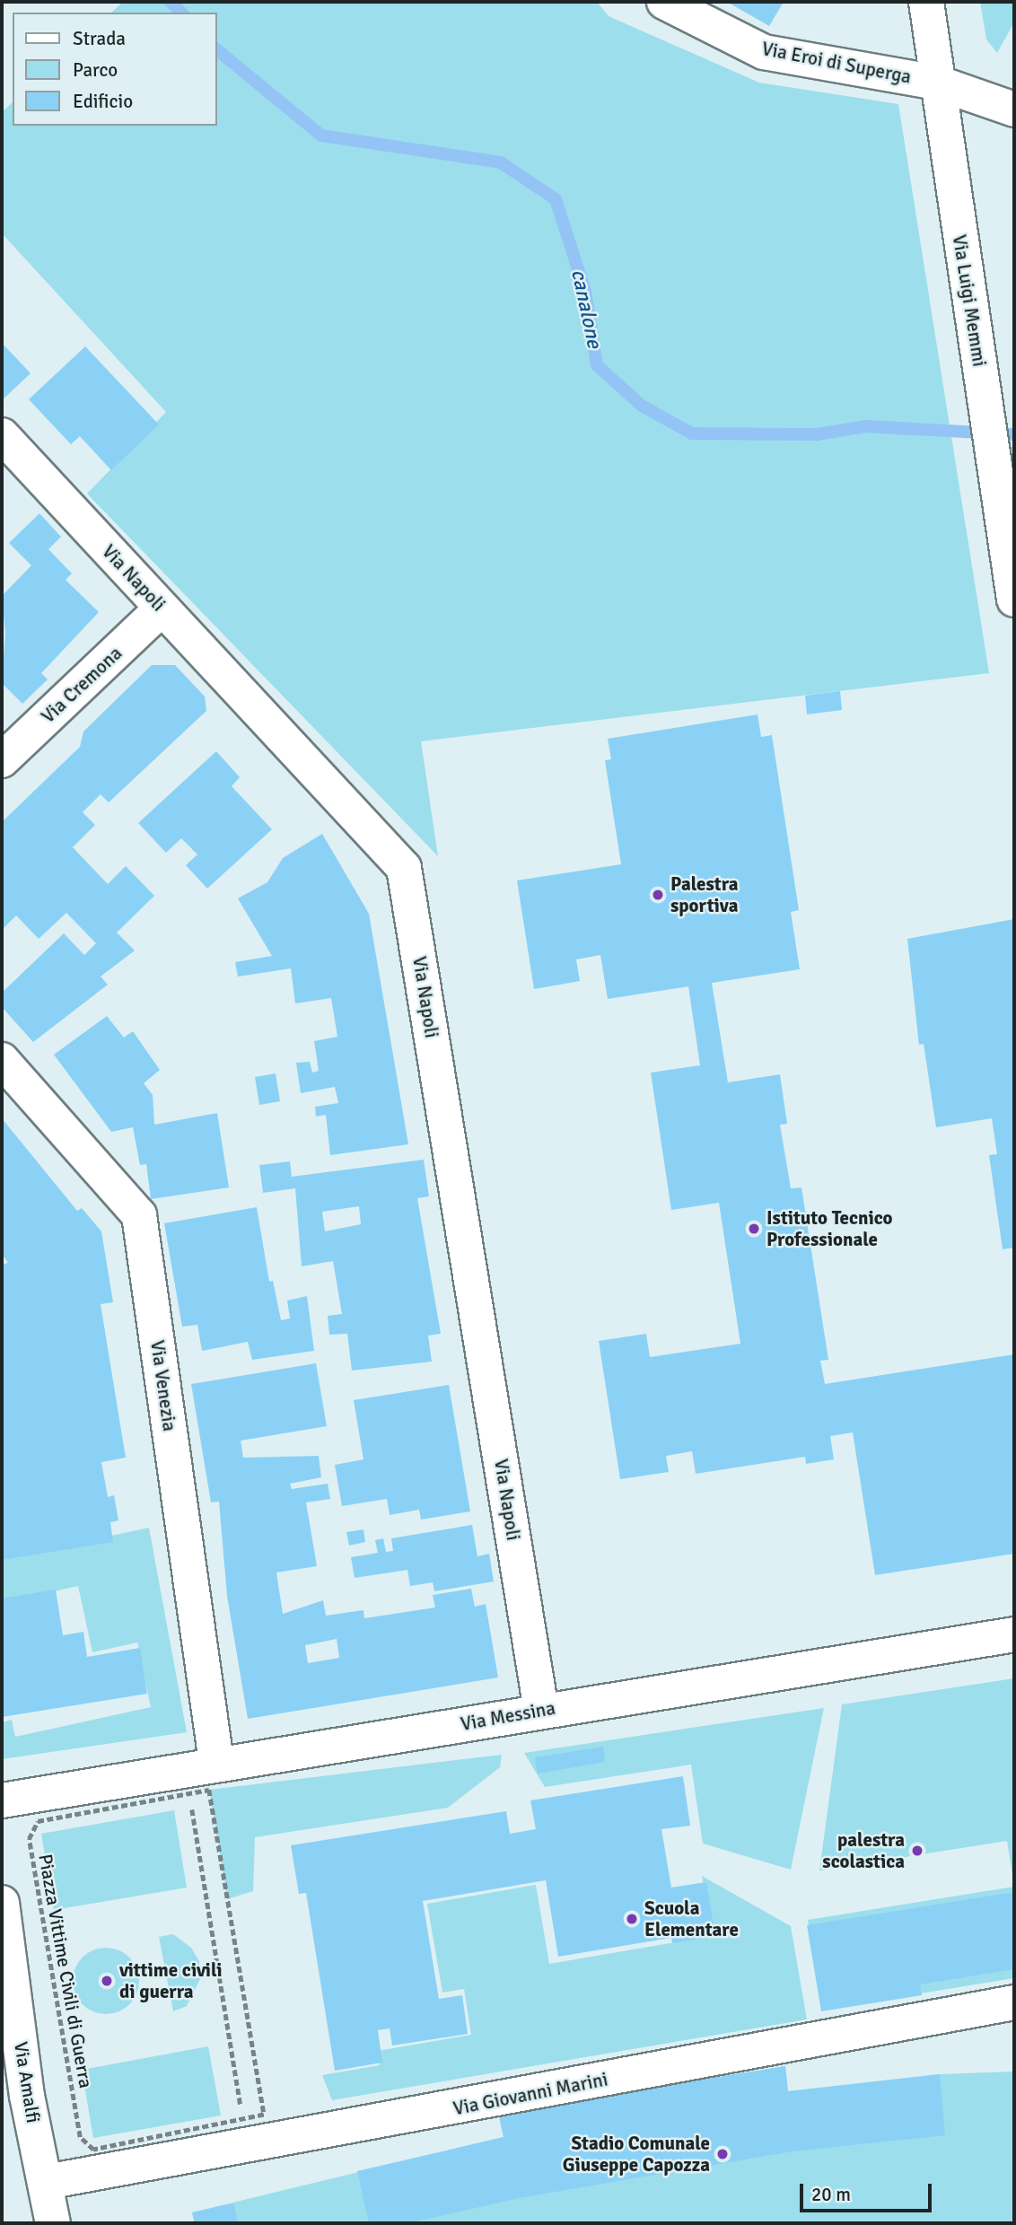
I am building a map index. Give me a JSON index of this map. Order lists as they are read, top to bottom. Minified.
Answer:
{"streets":{"street":["Via Eroi di Superga","Via Luigi Memmi","Via Napoli","Via Cremona","Via Venezia","Via Messina","Via Amalfi","Via Giovanni Marini"],"path":["Piazza Vittime Civili di Guerra"]},"crossings":[["Via Eroi di Superga","Via Luigi Memmi"],["Via Napoli","Via Cremona"],["Via Napoli","Via Messina"],["Via Venezia","Via Messina"],["Via Venezia","Piazza Vittime Civili di Guerra"],["Via Messina","Piazza Vittime Civili di Guerra"],["Piazza Vittime Civili di Guerra","Via Giovanni Marini"],["Via Amalfi","Via Giovanni Marini"]],"water":["canalone"],"places":["Palestra sportiva","Istituto Tecnico Professionale","palestra scolastica","Scuola Elementare","vittime civili di guerra","Stadio Comunale Giuseppe Capozza"],"legend":["Strada","Parco","Edificio"],"scale_bar":"20 m"}
